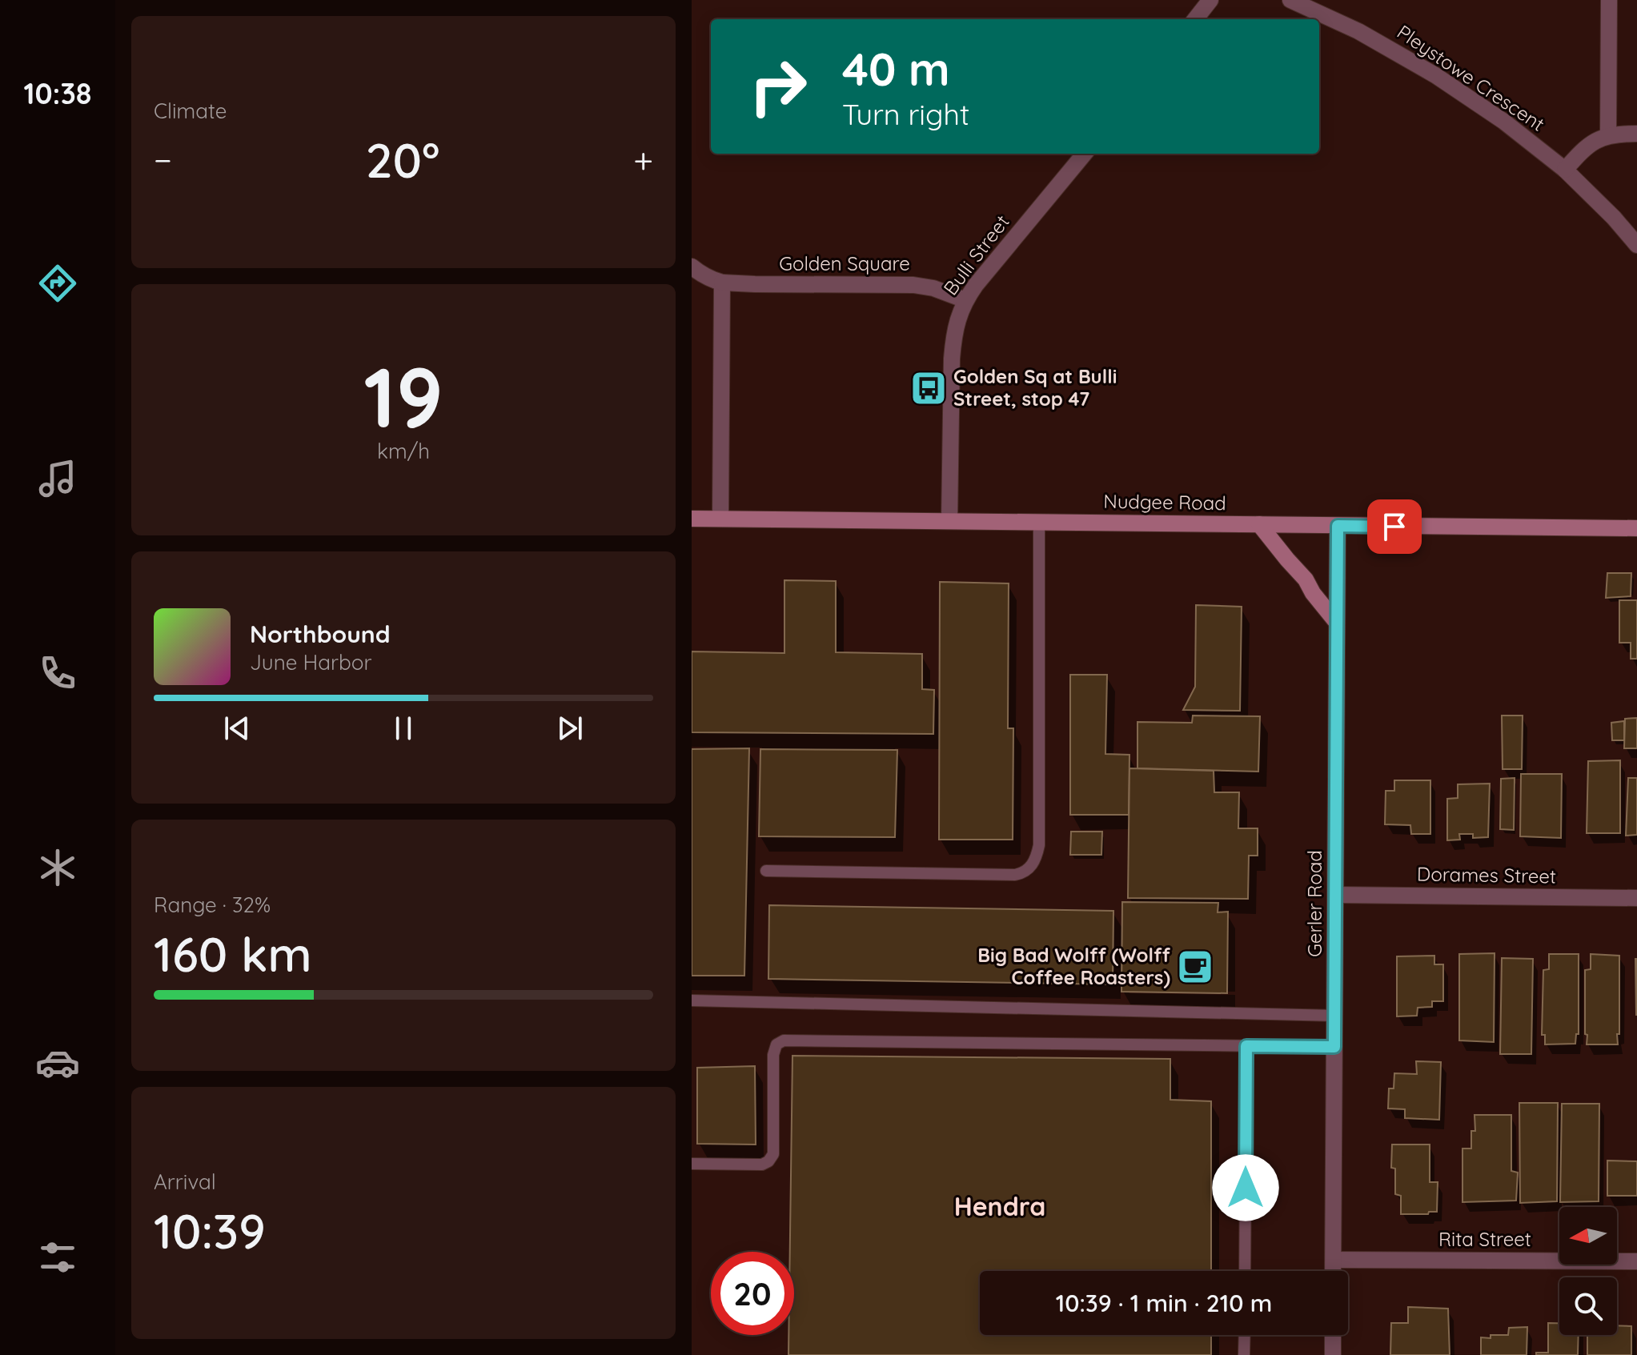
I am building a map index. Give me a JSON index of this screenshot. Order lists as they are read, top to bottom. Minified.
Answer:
{"streets":{"main road":["Nudgee Road"],"street":["Pleystowe Crescent","Bulli Street","Golden Square","Dorames Street","Gerler Road","Rita Street"]},"crossings":[["Bulli Street","Golden Square"],["Bulli Street","Nudgee Road"],["Nudgee Road","Gerler Road"],["Dorames Street","Gerler Road"],["Gerler Road","Rita Street"]],"districts":["Hendra"],"places":{"bus stop":["Golden Sq at Bulli Street, stop 47"],"cafe":["Big Bad Wolff (Wolff Coffee Roasters)"]},"north":"left","page":{"tabs":"10:38","tile":["Climate",["19","km/h"],["Range · 32%","160 km"],["Arrival","10:39"]],"turn":["40 m","Turn right"],"heat":["−","20°","+"],"song":["Northbound","June Harbor"],"limit":"20","trip":"10:39 · 1 min · 210 m"}}
